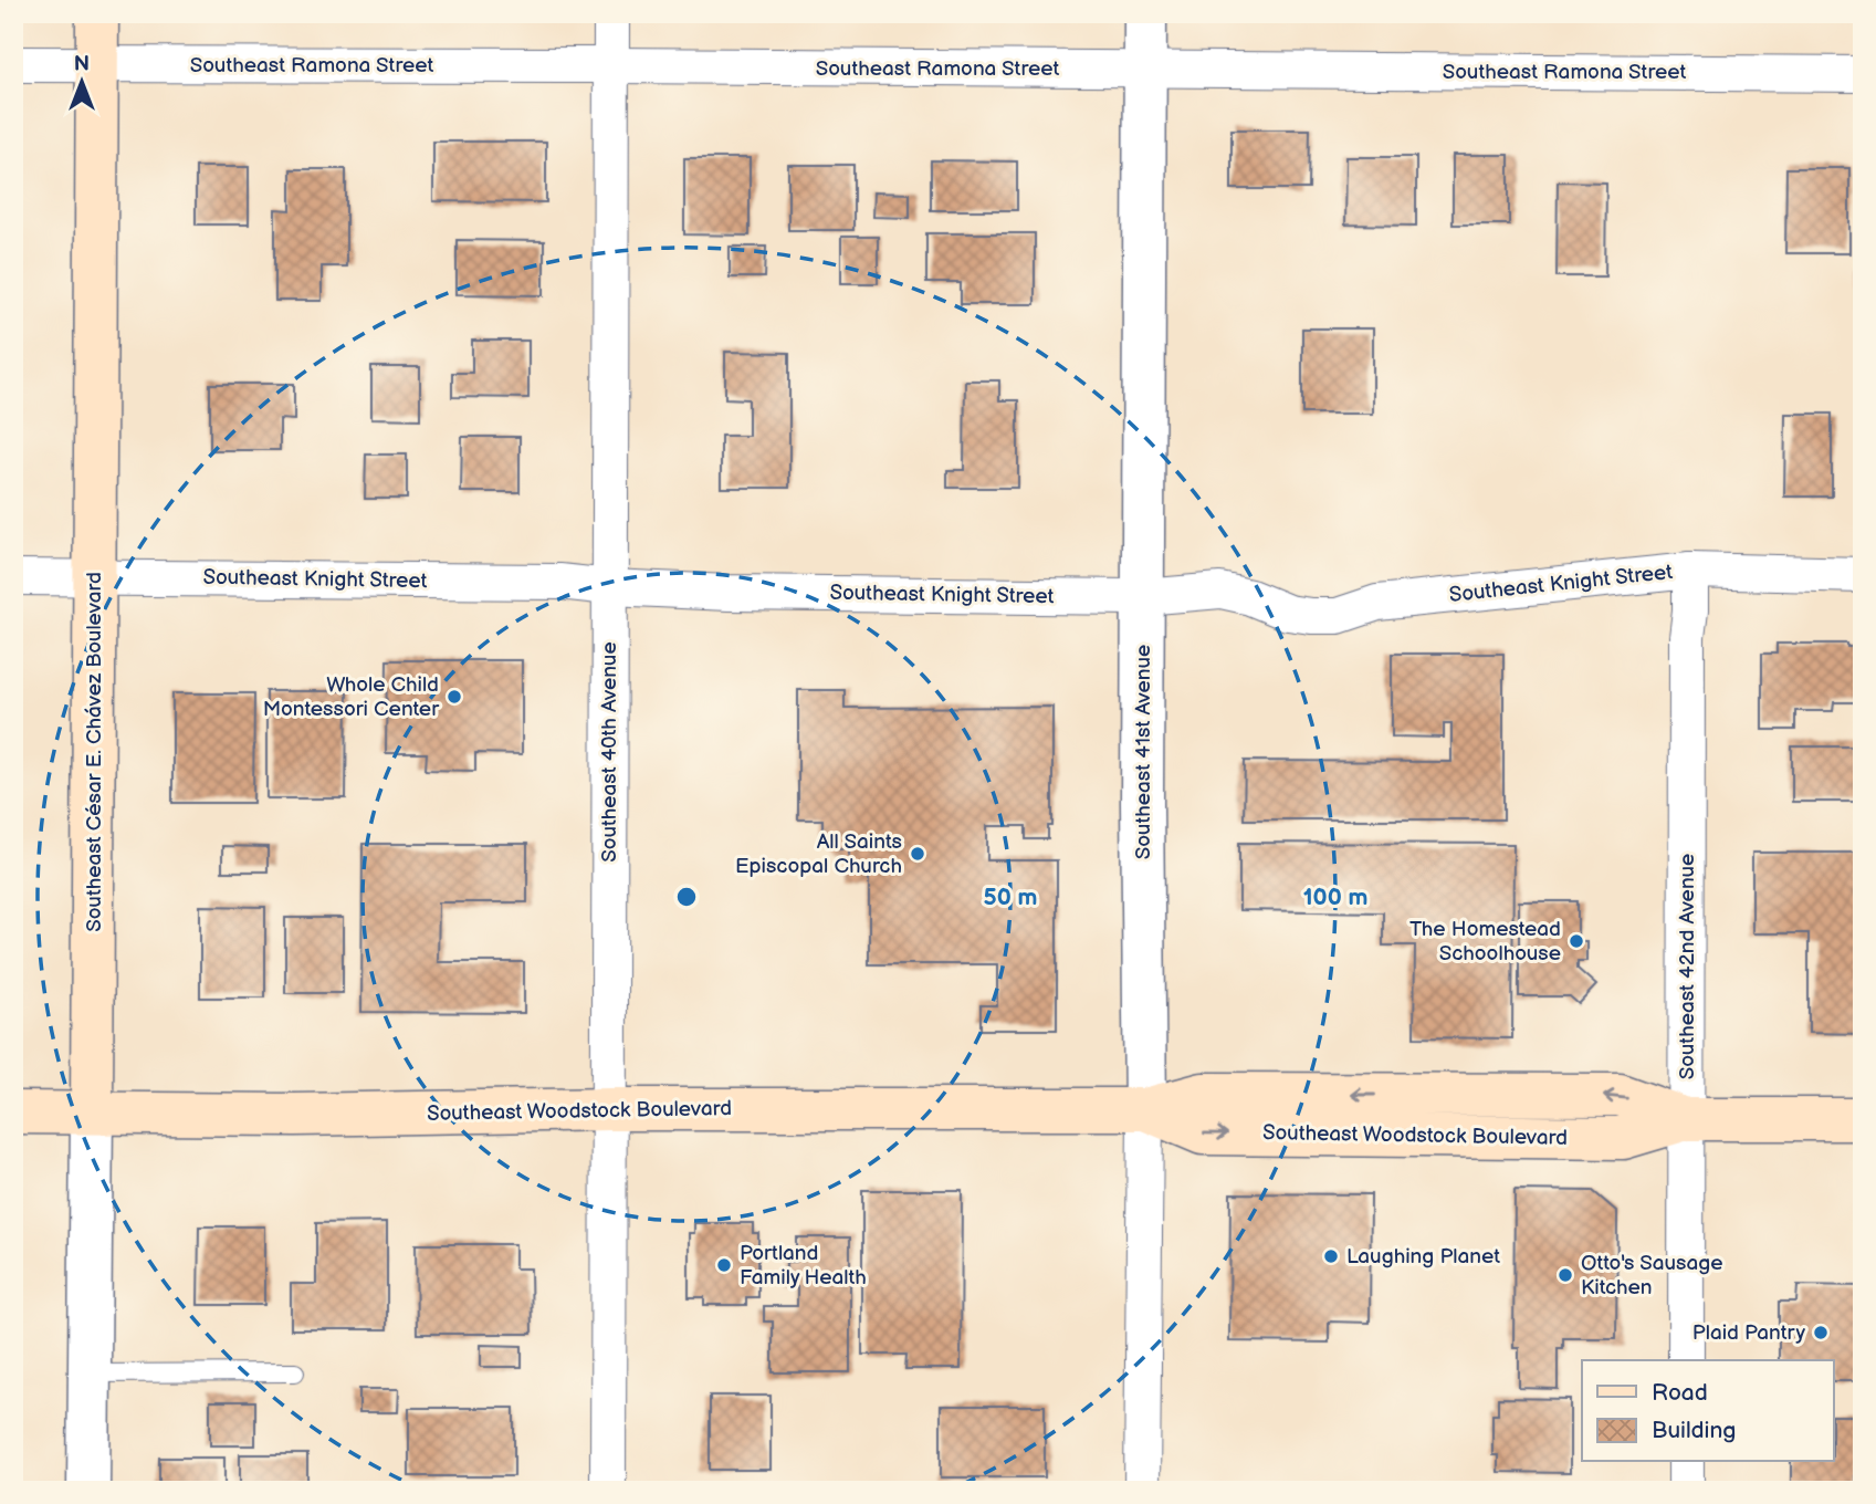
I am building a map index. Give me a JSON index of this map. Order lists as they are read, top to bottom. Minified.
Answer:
{"streets":{"main road":["Southeast César E. Chávez Boulevard","Southeast Woodstock Boulevard"],"street":["Southeast Ramona Street","Southeast Knight Street","Southeast 40th Avenue","Southeast 41st Avenue","Southeast 42nd Avenue"]},"crossings":[["Southeast Ramona Street","Southeast César E. Chávez Boulevard"],["Southeast Ramona Street","Southeast 40th Avenue"],["Southeast Ramona Street","Southeast 41st Avenue"],["Southeast Knight Street","Southeast César E. Chávez Boulevard"],["Southeast Knight Street","Southeast 40th Avenue"],["Southeast Knight Street","Southeast 41st Avenue"],["Southeast Knight Street","Southeast 42nd Avenue"],["Southeast César E. Chávez Boulevard","Southeast Woodstock Boulevard"],["Southeast 40th Avenue","Southeast Woodstock Boulevard"],["Southeast 41st Avenue","Southeast Woodstock Boulevard"],["Southeast 42nd Avenue","Southeast Woodstock Boulevard"]],"places":["Whole Child Montessori Center","All Saints Episcopal Church","The Homestead Schoolhouse","Laughing Planet","Portland Family Health","Otto's Sausage Kitchen","Plaid Pantry"],"legend":["Road","Building"],"north":"top","rings":["50 m","100 m"]}
